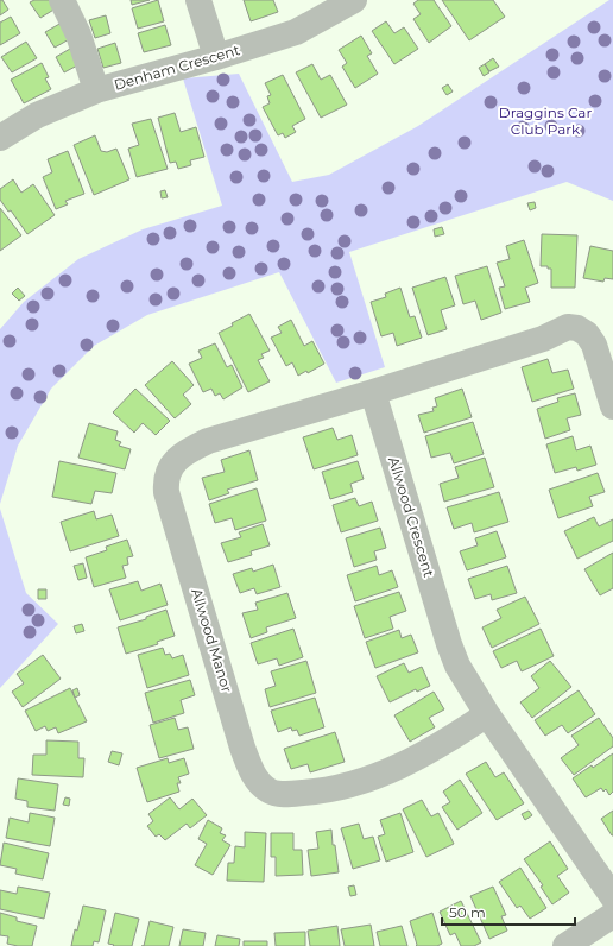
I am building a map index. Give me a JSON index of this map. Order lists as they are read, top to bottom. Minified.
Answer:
{"streets":{"street":["Denham Crescent","Allwood Crescent","Allwood Manor"]},"crossings":[["Allwood Crescent","Allwood Manor"]],"parks":["Draggins Car Club Park"],"scale_bar":"50 m"}
